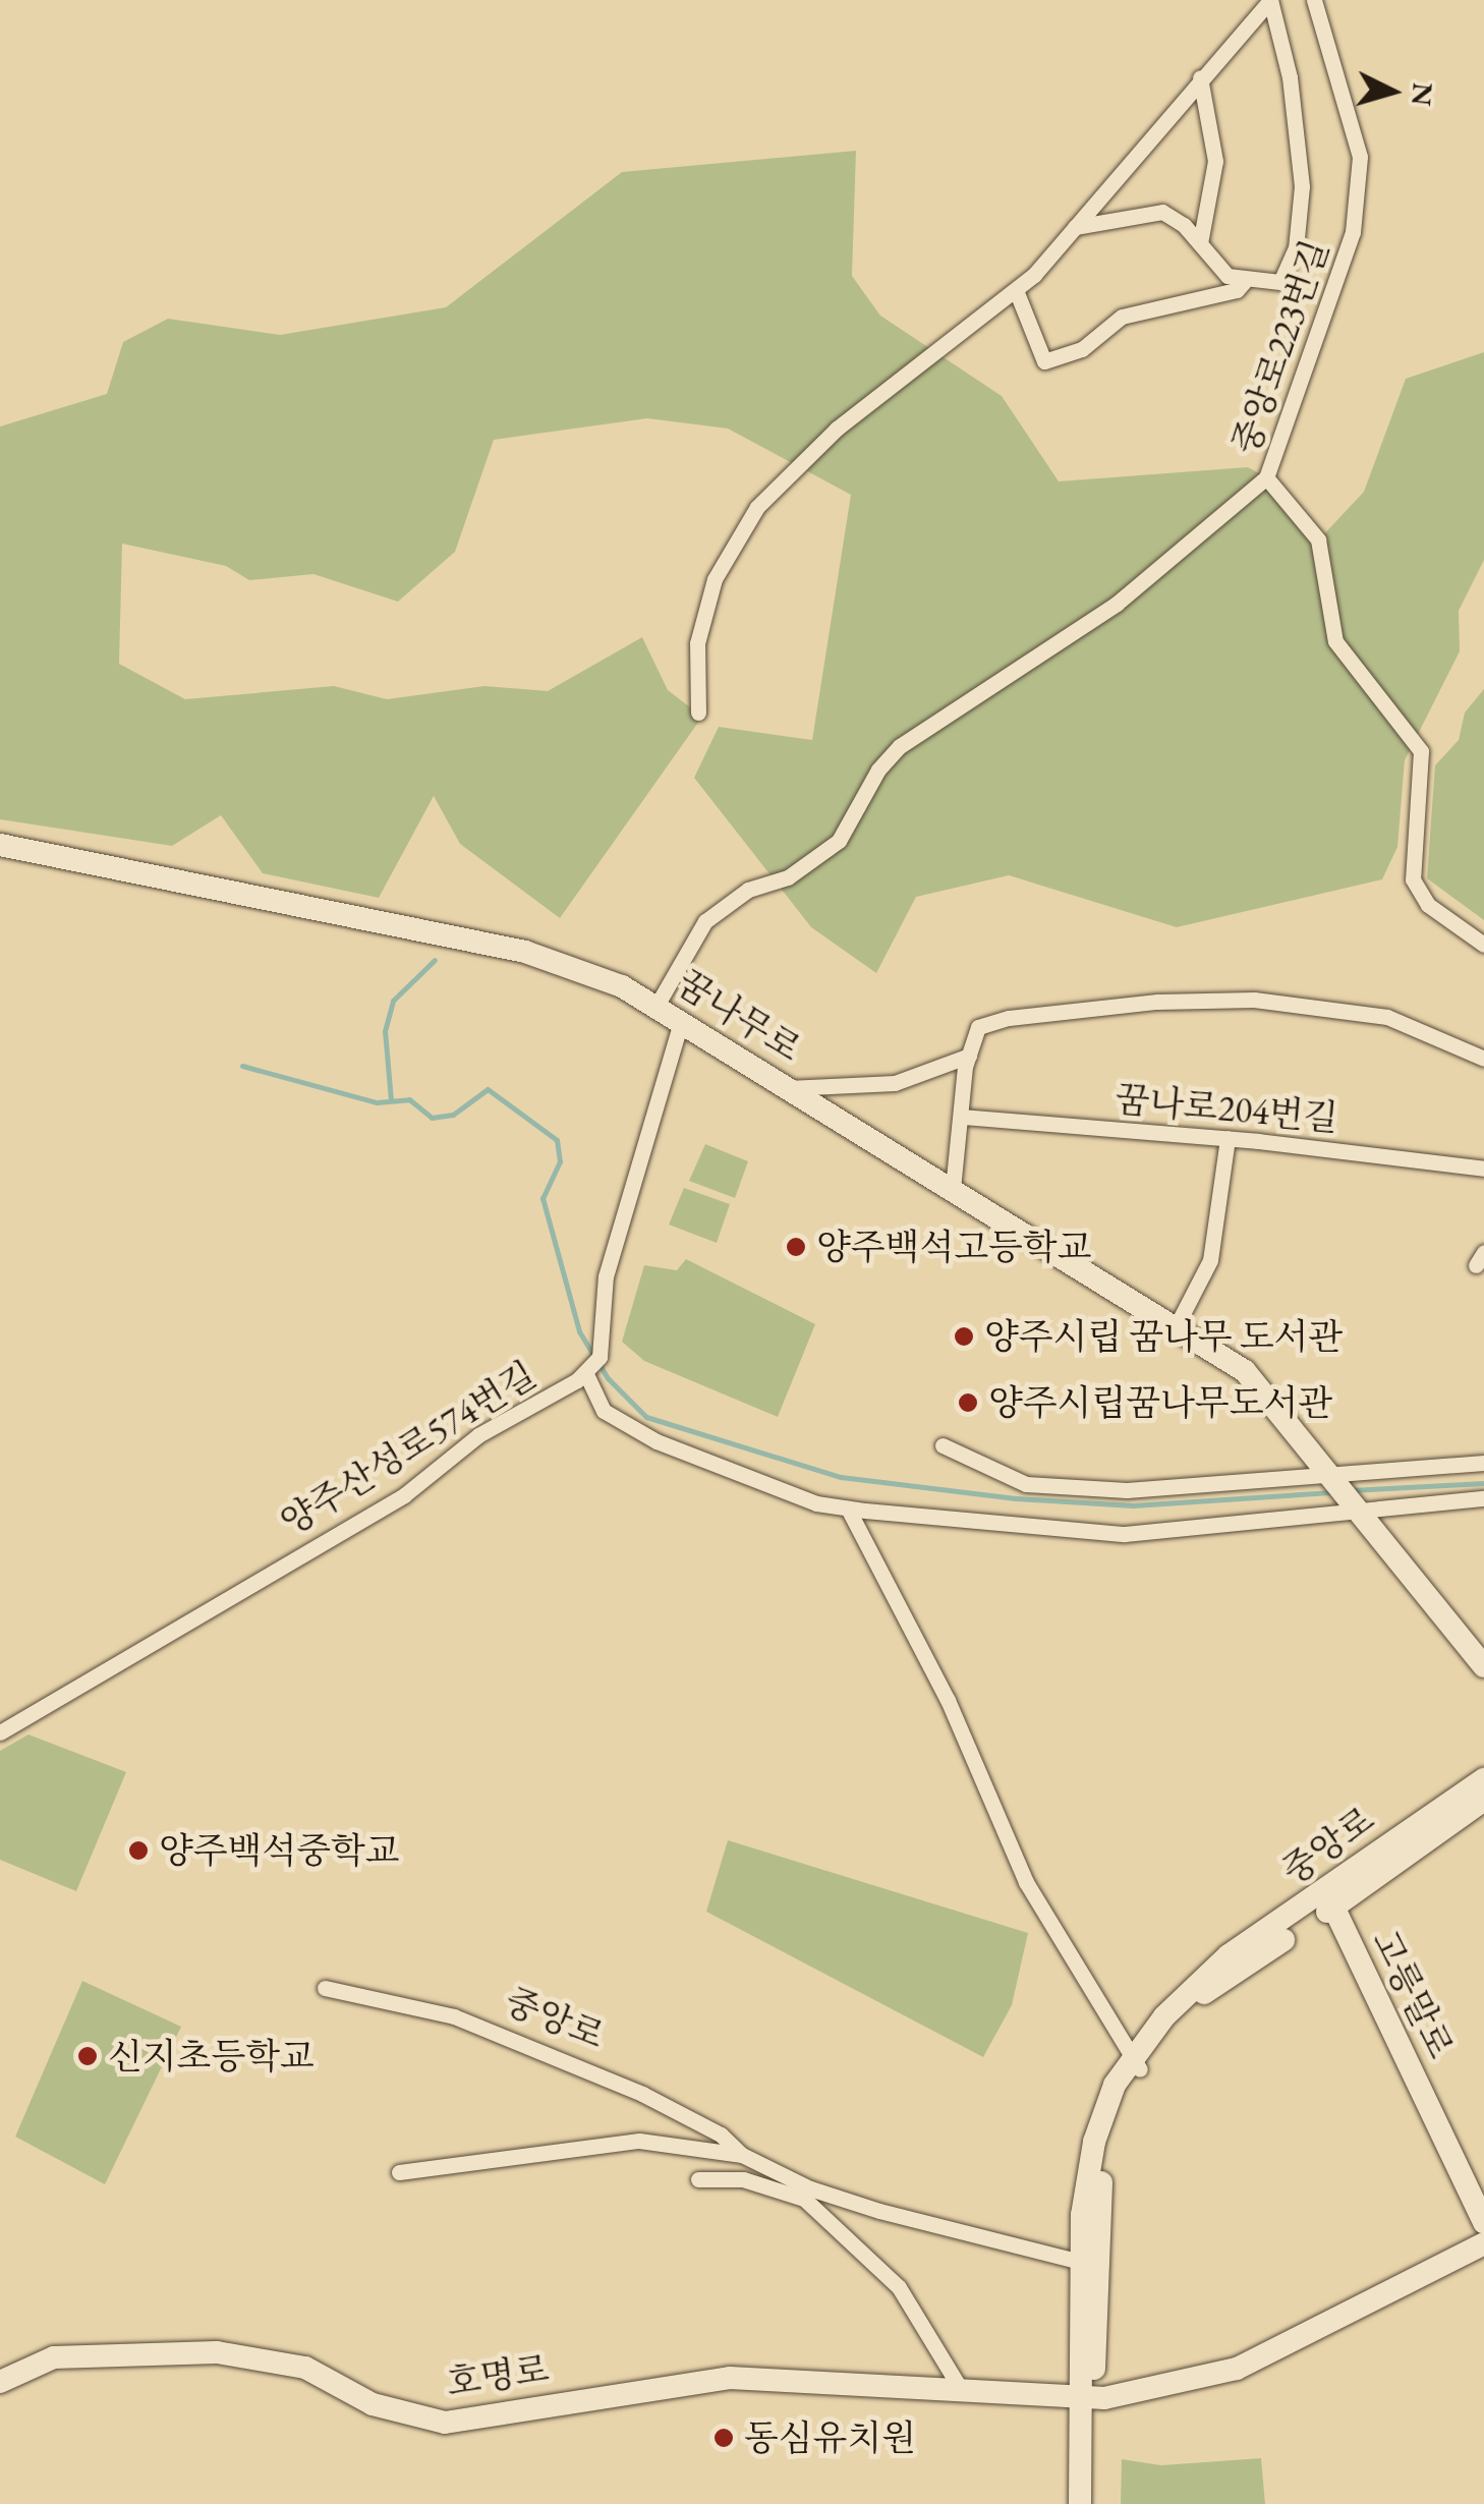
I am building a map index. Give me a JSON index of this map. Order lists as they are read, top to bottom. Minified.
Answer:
{"streets":{"street":["중앙로223번길","꿈나무로","꿈나로204번길","양주산성로574번길","중앙로","고릉말로","호명로"]},"crossings":[["중앙로","고릉말로"],["중앙로","호명로"]],"places":["양주백석고등학교","양주시립 꿈나무 도서관","양주시립꿈나무도서관","양주백석중학교","신지초등학교","동심유치원"],"north":"right"}
